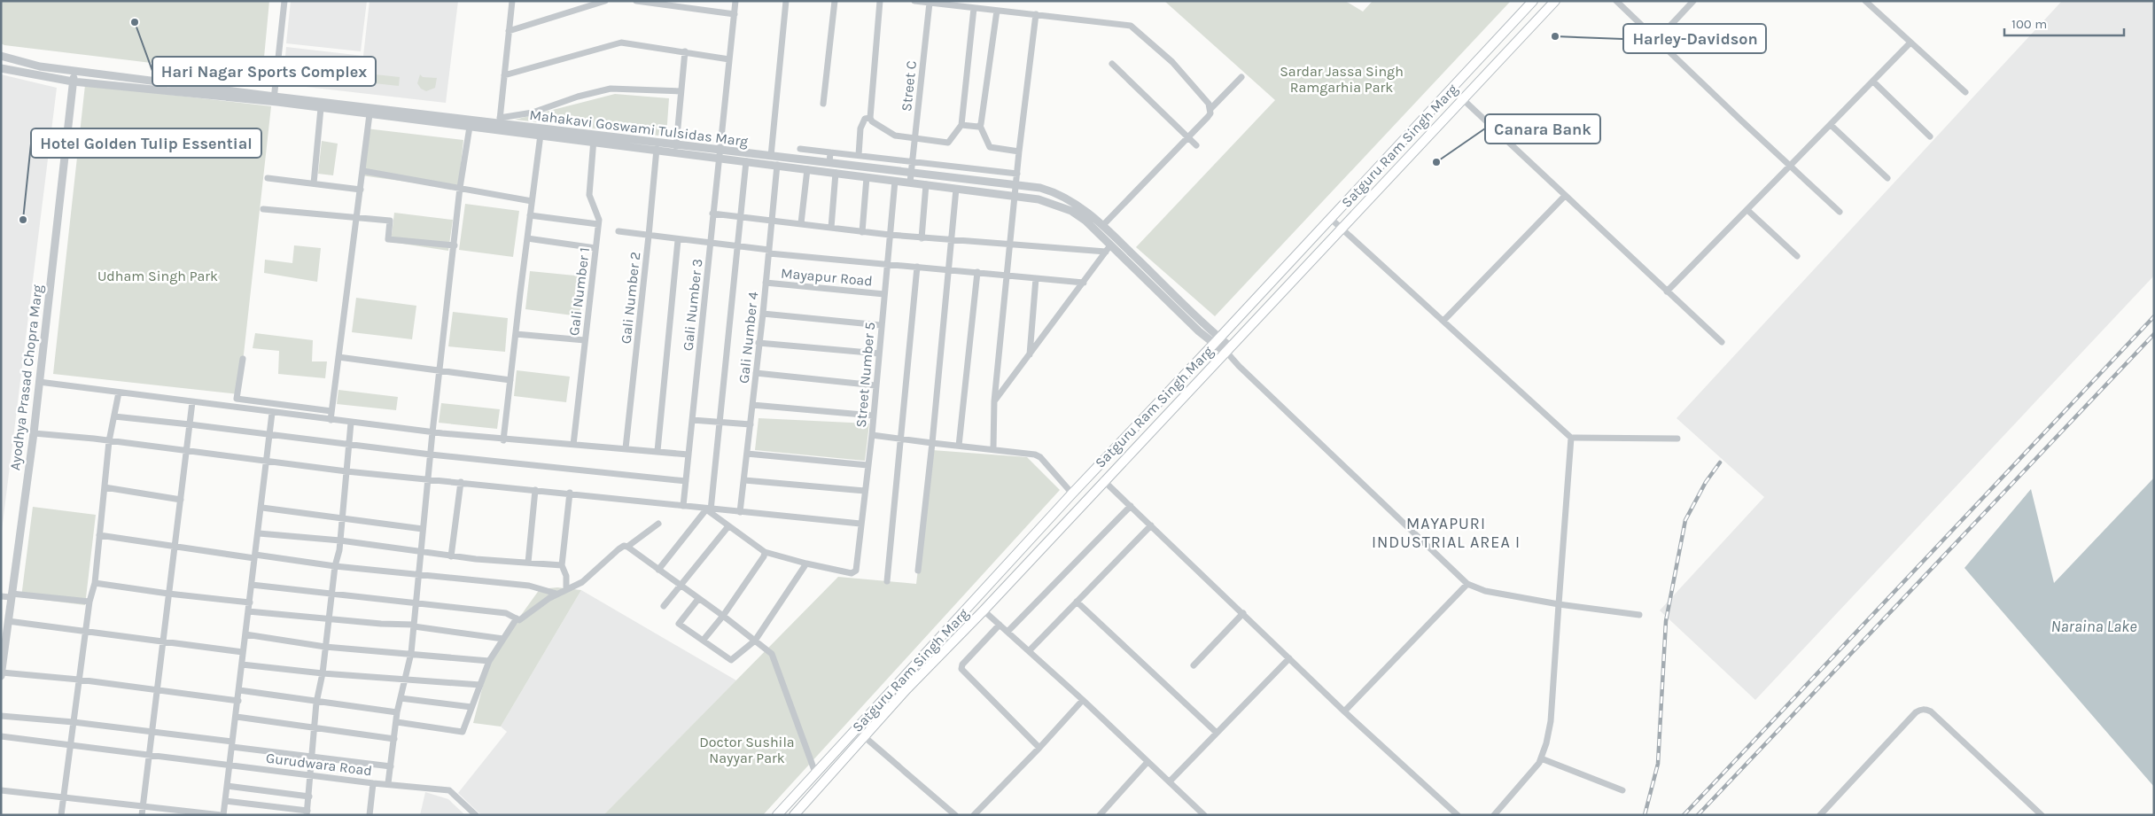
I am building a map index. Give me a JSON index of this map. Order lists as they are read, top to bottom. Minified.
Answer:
{"streets":{"main road":["Satguru Ram Singh Marg"],"street":["Street C","Mahakavi Goswami Tulsidas Marg","Mayapur Road","Gali Number 1","Gali Number 2","Gali Number 3","Gali Number 4","Street Number 5","Ayodhya Prasad Chopra Marg","Gurudwara Road"]},"crossings":[["Street C","Mahakavi Goswami Tulsidas Marg"],["Mahakavi Goswami Tulsidas Marg","Satguru Ram Singh Marg"],["Mahakavi Goswami Tulsidas Marg","Gali Number 1"],["Mahakavi Goswami Tulsidas Marg","Gali Number 2"],["Mahakavi Goswami Tulsidas Marg","Gali Number 3"],["Mahakavi Goswami Tulsidas Marg","Gali Number 4"],["Mahakavi Goswami Tulsidas Marg","Street Number 5"],["Mahakavi Goswami Tulsidas Marg","Ayodhya Prasad Chopra Marg"],["Mayapur Road","Gali Number 4"],["Mayapur Road","Street Number 5"]],"districts":["MAYAPURI INDUSTRIAL AREA I"],"water":["Naraina Lake"],"parks":["Sardar Jassa Singh Ramgarhia Park","Udham Singh Park","Doctor Sushila Nayyar Park"],"places":["Hari Nagar Sports Complex","Harley-Davidson","Canara Bank","Hotel Golden Tulip Essential"],"scale_bar":"100 m"}
